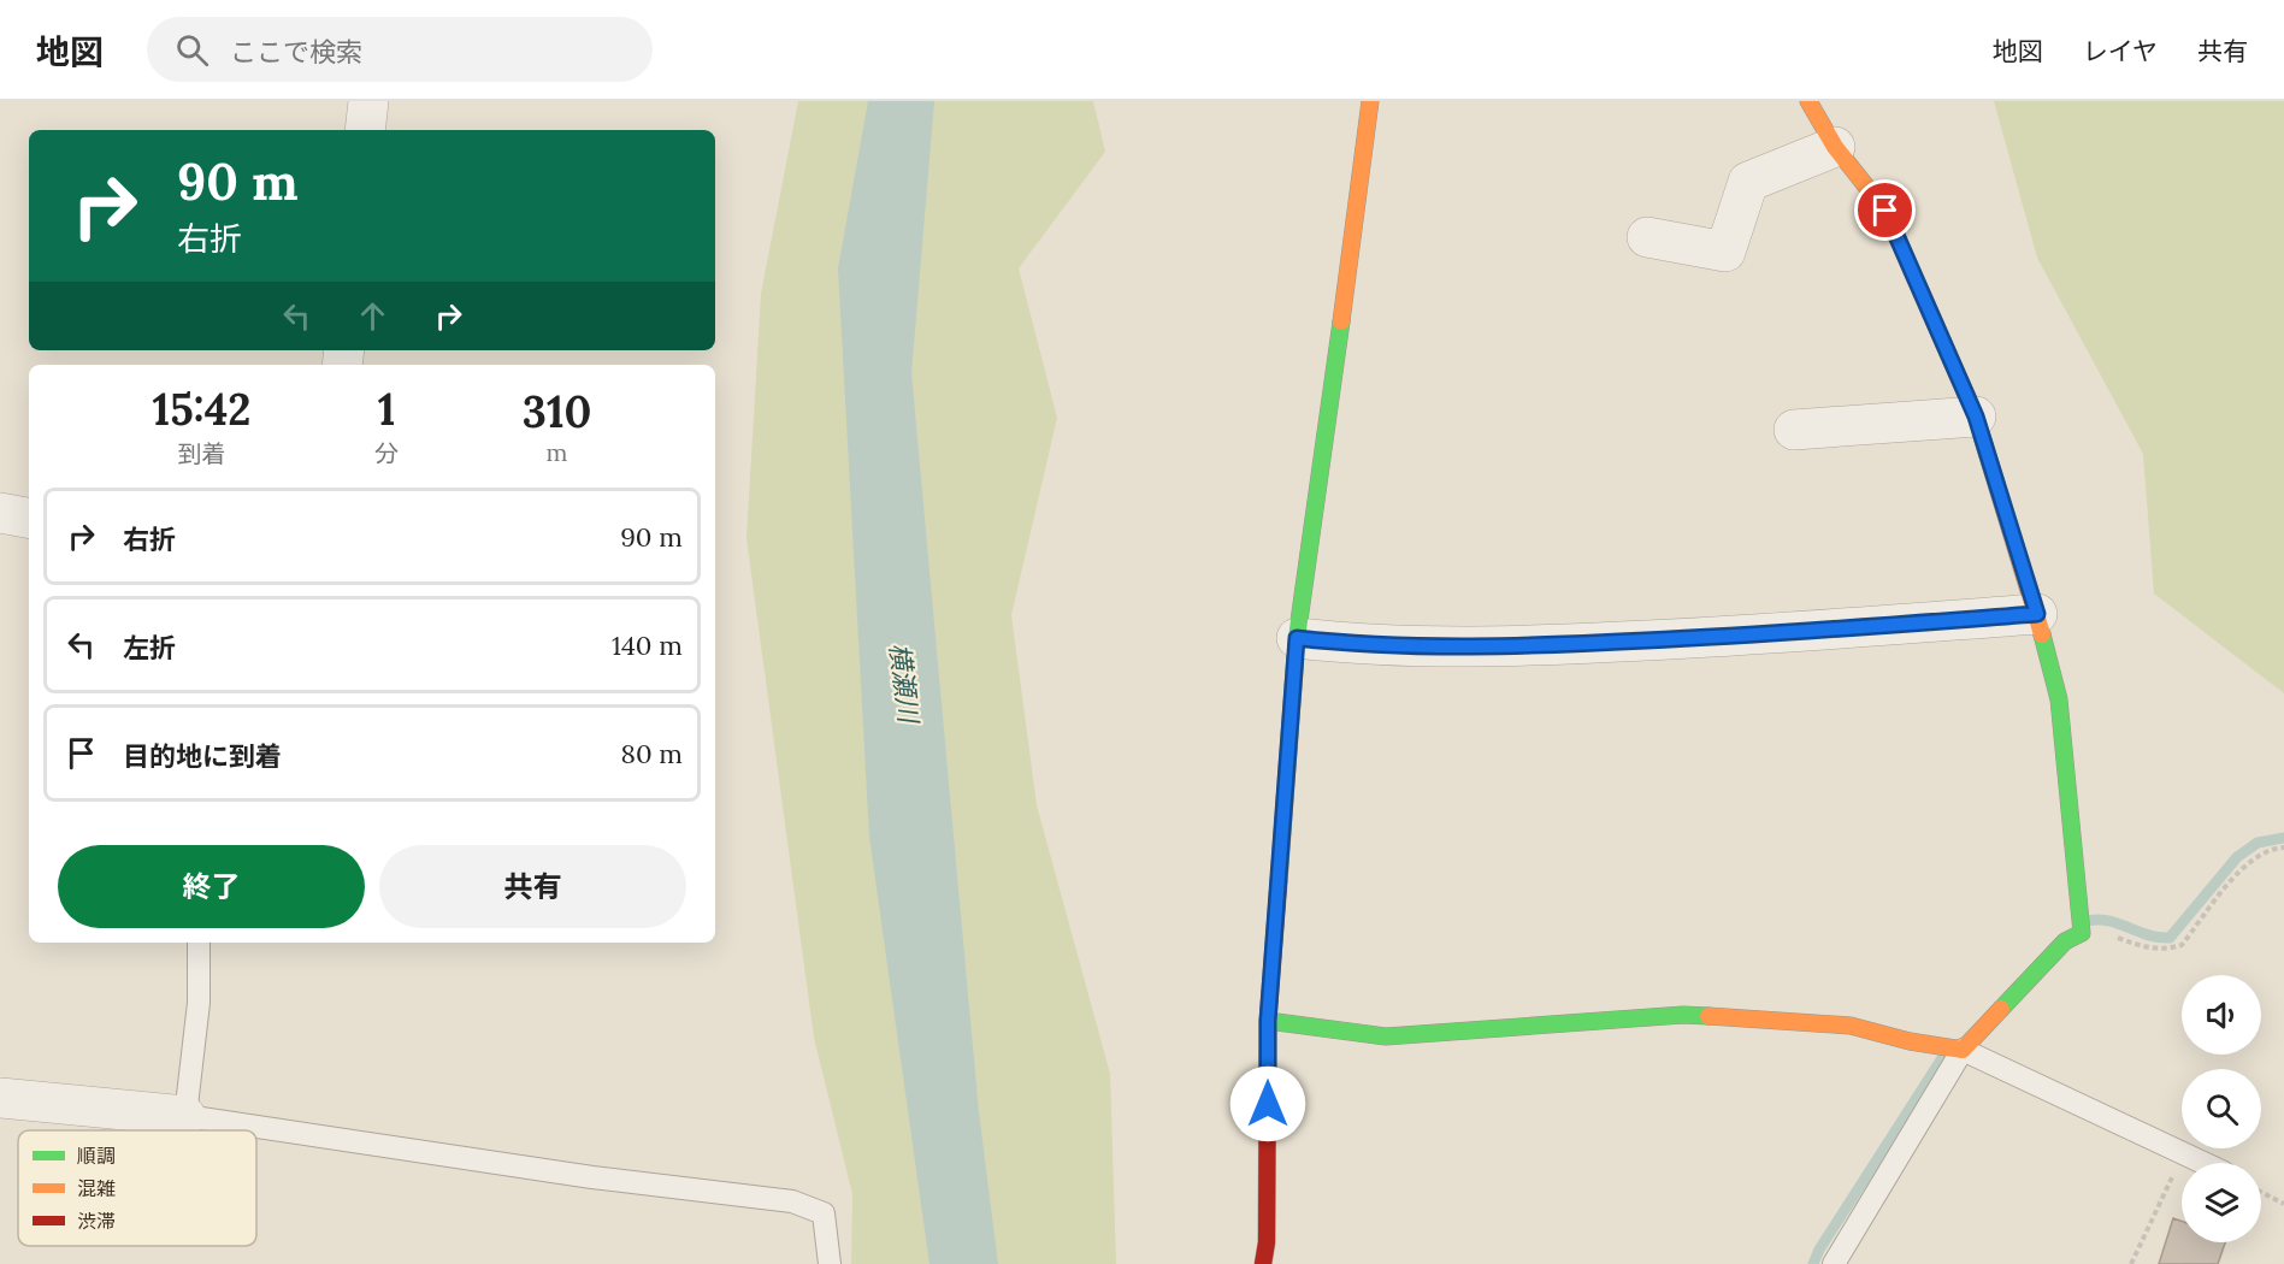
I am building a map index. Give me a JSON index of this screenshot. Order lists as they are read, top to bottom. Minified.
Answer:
{"water":["横瀬川"],"legend":["順調","混雑","渋滞"],"page":{"header":"地図","search":"ここで検索","nav":["地図","レイヤ","共有"],"turn":["90 m","右折"],"eta":["15:42","到着","1","分","310","m"],"list":[{"name":"右折","value":"90 m"},{"name":"左折","value":"140 m"},{"name":"目的地に到着","value":"80 m"}],"buttons":["終了","共有"]}}
